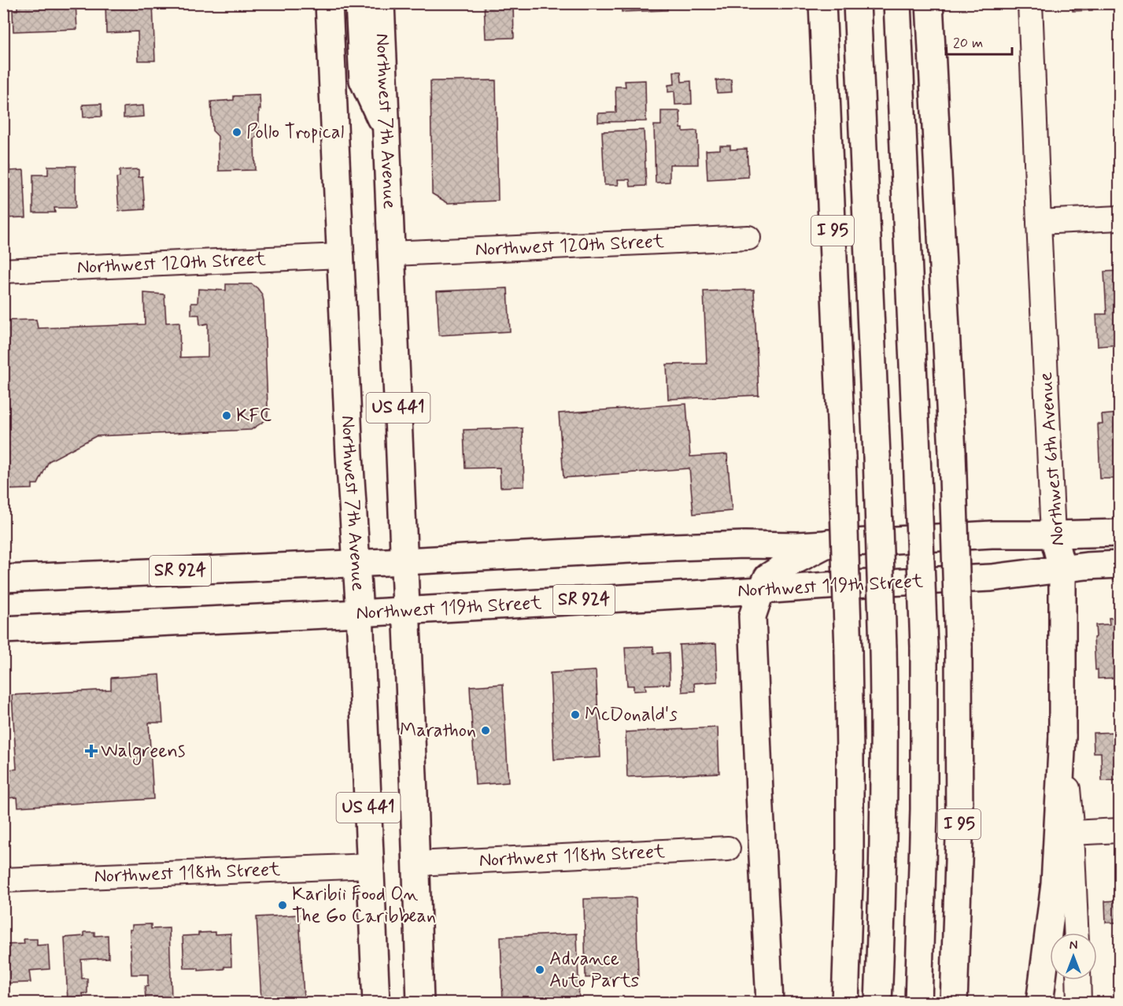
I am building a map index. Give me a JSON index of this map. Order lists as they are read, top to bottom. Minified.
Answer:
{"streets":{"main road":["Northwest 7th Avenue","I 95","US 441","Northwest 6th Avenue","SR 924","Northwest 119th Street"],"street":["Northwest 120th Street","Northwest 118th Street"]},"crossings":[["Northwest 7th Avenue","Northwest 120th Street"],["Northwest 7th Avenue","SR 924"],["Northwest 7th Avenue","Northwest 119th Street"],["Northwest 7th Avenue","Northwest 118th Street"],["Northwest 6th Avenue","SR 924"],["Northwest 6th Avenue","Northwest 119th Street"]],"places":{"other":["Pollo Tropical","KFC","McDonald's","Marathon","Karibii Food On The Go Caribbean","Advance Auto Parts"],"health":["Walgreens"]},"scale_bar":"20 m","north":"top"}
